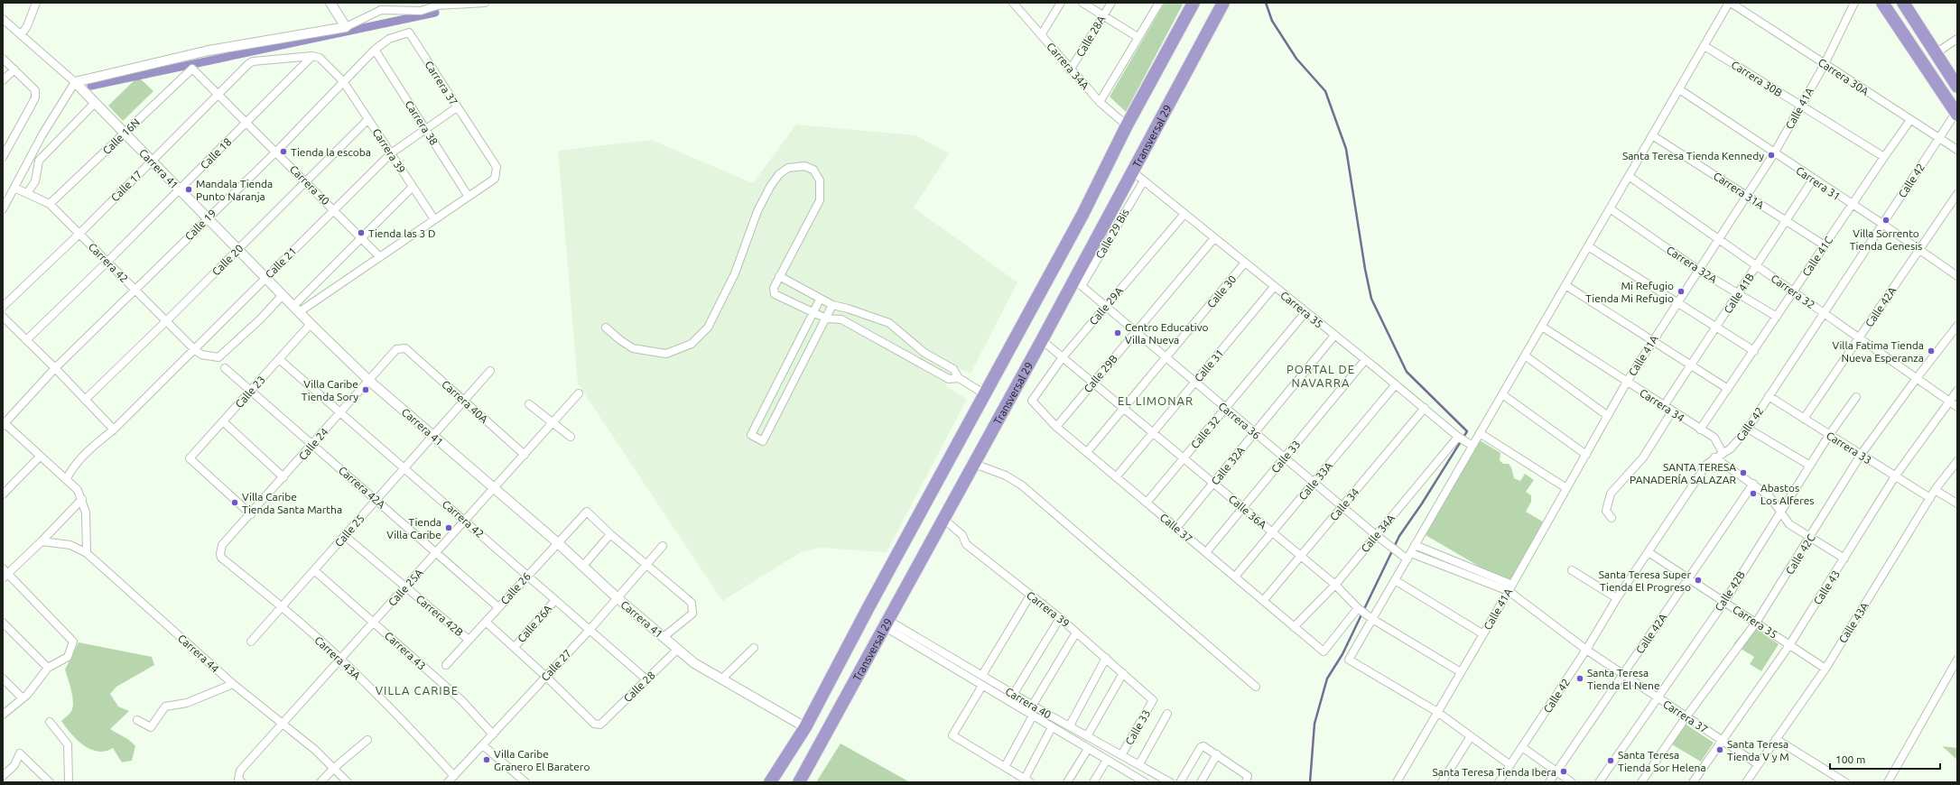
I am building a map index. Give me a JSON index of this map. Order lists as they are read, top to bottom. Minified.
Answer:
{"streets":{"highway":["Transversal 29"],"street":["Calle 28A","Carrera 34A","Carrera 30A","Carrera 30B","Carrera 37","Calle 41A","Carrera 38","Calle 16N","Carrera 39","Calle 18","Carrera 41","Calle 42","Carrera 31","Carrera 40","Calle 17","Carrera 31A","Calle 19","Calle 29 Bis","Calle 41C","Calle 20","Carrera 42","Calle 21","Carrera 32A","Calle 30","Carrera 32","Calle 41B","Calle 29A","Calle 42A","Carrera 35","Calle 31","Calle 29B","Calle 23","Carrera 40A","Carrera 34","Carrera 36","Calle 32","Calle 24","Carrera 33","Calle 33","Calle 32A","Calle 33A","Carrera 42A","Calle 34","Calle 36A","Calle 37","Calle 25","Calle 34A","Calle 42C","Calle 25A","Calle 43","Calle 26","Calle 42B","Carrera 42B","Calle 43A","Calle 26A","Carrera 43","Carrera 44","Carrera 43A","Calle 27","Calle 28"]},"crossings":[["Calle 28A","Carrera 34A"],["Carrera 34A","Transversal 29"],["Carrera 30A","Calle 41A"],["Carrera 30A","Calle 42"],["Carrera 30A","Calle 41C"],["Carrera 30B","Calle 41A"],["Carrera 30B","Calle 41C"],["Carrera 37","Calle 41A"],["Carrera 37","Carrera 38"],["Carrera 37","Calle 42"],["Carrera 37","Calle 19"],["Carrera 37","Calle 21"],["Carrera 37","Calle 42A"],["Carrera 37","Carrera 36"],["Carrera 37","Calle 42C"],["Carrera 37","Calle 43"],["Carrera 37","Calle 42B"],["Carrera 37","Calle 43A"],["Calle 41A","Carrera 31"],["Calle 41A","Carrera 31A"],["Calle 41A","Carrera 32A"],["Calle 41A","Carrera 32"],["Calle 41A","Carrera 34"],["Calle 41A","Carrera 36"],["Calle 41A","Calle 36A"],["Carrera 38","Calle 19"],["Carrera 38","Calle 21"],["Calle 16N","Carrera 41"],["Calle 16N","Carrera 40"],["Calle 16N","Carrera 42"],["Transversal 29","Carrera 39"],["Transversal 29","Carrera 41"],["Transversal 29","Carrera 40"],["Transversal 29","Calle 29 Bis"],["Transversal 29","Carrera 35"],["Transversal 29","Carrera 36"],["Transversal 29","Calle 36A"],["Carrera 39","Calle 19"],["Carrera 39","Calle 20"],["Carrera 39","Calle 21"],["Carrera 39","Calle 33"],["Calle 18","Carrera 41"],["Calle 18","Carrera 40"],["Calle 18","Calle 17"],["Calle 18","Carrera 42"],["Carrera 41","Calle 17"],["Carrera 41","Calle 19"],["Carrera 41","Calle 20"],["Carrera 41","Calle 21"],["Carrera 41","Calle 23"],["Carrera 41","Calle 24"],["Carrera 41","Calle 25"],["Carrera 41","Calle 25A"],["Carrera 41","Calle 26"],["Carrera 41","Calle 27"],["Carrera 41","Calle 28"],["Calle 42","Carrera 31"],["Calle 42","Carrera 32"],["Calle 42","Carrera 35"],["Calle 42","Carrera 34"],["Calle 42","Carrera 33"],["Carrera 31","Calle 41C"],["Carrera 31","Calle 41B"],["Carrera 31","Calle 42A"],["Carrera 40","Calle 17"],["Carrera 40","Calle 19"],["Carrera 40","Calle 20"],["Carrera 40","Calle 21"],["Carrera 40","Calle 33"],["Calle 17","Carrera 42"],["Carrera 31A","Calle 41C"],["Carrera 31A","Calle 41B"],["Calle 19","Carrera 42"],["Calle 29 Bis","Carrera 35"],["Calle 29 Bis","Carrera 36"],["Calle 41C","Carrera 32A"],["Calle 41C","Carrera 32"],["Calle 41C","Carrera 34"],["Calle 20","Carrera 42"],["Carrera 42","Calle 21"],["Carrera 42","Calle 23"],["Carrera 42","Calle 24"],["Carrera 42","Calle 25"],["Carrera 42","Calle 25A"],["Carrera 42","Calle 26"],["Carrera 42","Calle 26A"],["Carrera 42","Calle 27"],["Carrera 42","Calle 28"],["Carrera 32A","Calle 41B"],["Calle 30","Carrera 35"],["Calle 30","Carrera 36"],["Calle 30","Calle 36A"],["Calle 30","Calle 37"],["Carrera 32","Calle 41B"],["Carrera 32","Calle 42A"],["Carrera 32","Calle 42C"],["Carrera 32","Calle 43"],["Calle 41B","Carrera 34"],["Calle 29A","Carrera 35"],["Calle 29A","Carrera 36"],["Calle 29A","Calle 36A"],["Calle 29A","Calle 37"],["Calle 42A","Carrera 35"],["Calle 42A","Carrera 33"],["Carrera 35","Calle 31"],["Carrera 35","Calle 29B"],["Carrera 35","Calle 32"],["Carrera 35","Calle 33"],["Carrera 35","Calle 32A"],["Carrera 35","Calle 33A"],["Carrera 35","Calle 34"],["Carrera 35","Calle 34A"],["Carrera 35","Calle 42C"],["Carrera 35","Calle 43"],["Carrera 35","Calle 42B"],["Carrera 35","Calle 43A"],["Calle 31","Carrera 36"],["Calle 31","Calle 36A"],["Calle 31","Calle 37"],["Calle 29B","Carrera 36"],["Calle 29B","Calle 36A"],["Calle 29B","Calle 37"],["Calle 23","Calle 24"],["Calle 23","Carrera 42A"],["Carrera 40A","Calle 24"],["Carrera 40A","Calle 25"],["Carrera 40A","Calle 25A"],["Carrera 36","Calle 32"],["Carrera 36","Calle 33"],["Carrera 36","Calle 32A"],["Carrera 36","Calle 33A"],["Carrera 36","Calle 34"],["Carrera 36","Calle 34A"],["Calle 32","Calle 36A"],["Calle 32","Calle 37"],["Calle 24","Carrera 42A"],["Calle 24","Carrera 43A"],["Carrera 33","Calle 42C"],["Carrera 33","Calle 43"],["Carrera 33","Calle 42B"],["Carrera 33","Calle 43A"],["Calle 33","Calle 36A"],["Calle 33","Calle 37"],["Calle 32A","Calle 36A"],["Calle 32A","Calle 37"],["Calle 33A","Calle 36A"],["Calle 33A","Calle 37"],["Carrera 42A","Calle 25"],["Carrera 42A","Calle 25A"],["Carrera 42A","Calle 26"],["Calle 34","Calle 36A"],["Calle 34","Calle 37"],["Calle 36A","Calle 37"],["Calle 36A","Calle 34A"],["Calle 37","Calle 34A"],["Calle 25","Carrera 42B"],["Calle 25","Carrera 43"],["Calle 25","Carrera 43A"],["Calle 25A","Carrera 42B"],["Calle 25A","Carrera 43"],["Calle 25A","Carrera 44"],["Calle 25A","Carrera 43A"],["Calle 26","Carrera 42B"],["Carrera 43","Calle 27"],["Carrera 43A","Calle 27"],["Calle 27","Calle 28"]],"districts":["PORTAL DE NAVARRA","EL LIMONAR","VILLA CARIBE"],"places":["Tienda la escoba","Santa Teresa Tienda Kennedy","Mandala Tienda Punto Naranja","Villa Sorrento Tienda Genesis","Tienda las 3 D","Mi Refugio Tienda Mi Refugio","Centro Educativo Villa Nueva","Villa Fatima Tienda Nueva Esperanza","Villa Caribe Tienda Sory","SANTA TERESA PANADERÍA SALAZAR","Abastos Los Alferes","Villa Caribe Tienda Santa Martha","Tienda Villa Caribe","Santa Teresa Super Tienda El Progreso","Santa Teresa Tienda El Nene","Santa Teresa Tienda V y M","Villa Caribe Granero El Baratero","Santa Teresa Tienda Sor Helena","Santa Teresa Tienda Ibera"],"scale_bar":"100 m"}
